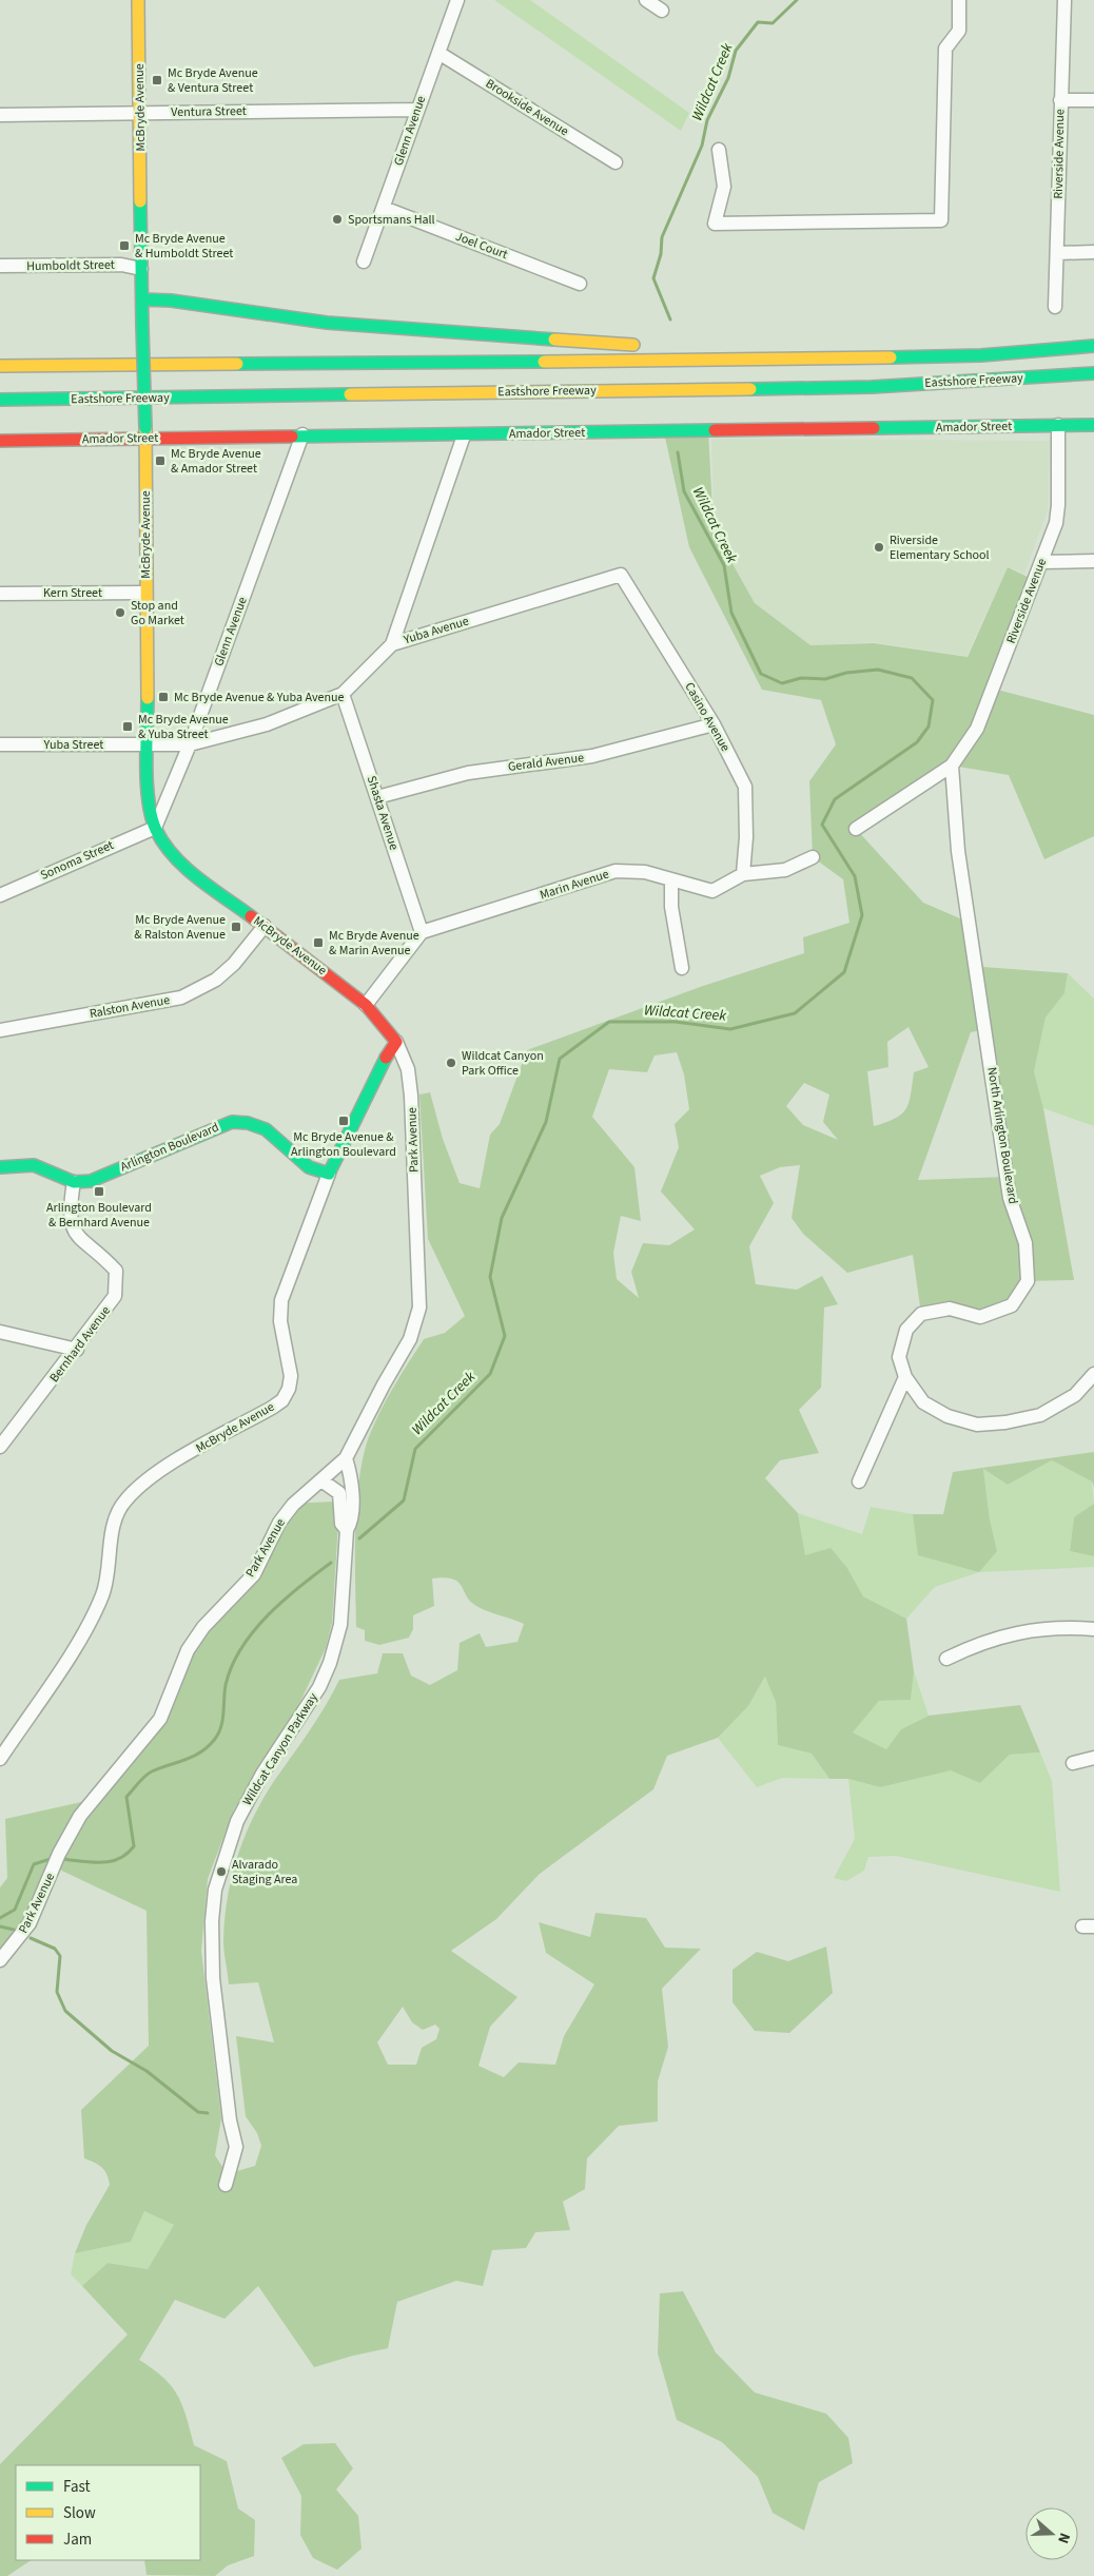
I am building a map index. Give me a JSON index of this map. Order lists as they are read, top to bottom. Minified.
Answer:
{"streets":{"main road":["McBryde Avenue","Eastshore Freeway","Amador Street","Arlington Boulevard"],"street":["Brookside Avenue","Ventura Street","Glenn Avenue","Riverside Avenue","Joel Court","Humboldt Street","Kern Street","Yuba Avenue","Casino Avenue","Yuba Street","Gerald Avenue","Shasta Avenue","Sonoma Street","Marin Avenue","Ralston Avenue","North Arlington Boulevard","Park Avenue","Bernhard Avenue","Wildcat Canyon Parkway"]},"crossings":[["McBryde Avenue","Ventura Street"],["McBryde Avenue","Glenn Avenue"],["McBryde Avenue","Humboldt Street"],["McBryde Avenue","Amador Street"],["McBryde Avenue","Kern Street"],["McBryde Avenue","Yuba Avenue"],["McBryde Avenue","Yuba Street"],["McBryde Avenue","Sonoma Street"],["McBryde Avenue","Ralston Avenue"],["McBryde Avenue","Park Avenue"],["McBryde Avenue","Arlington Boulevard"],["Brookside Avenue","Glenn Avenue"],["Ventura Street","Glenn Avenue"],["Glenn Avenue","Joel Court"],["Glenn Avenue","Amador Street"],["Glenn Avenue","Yuba Avenue"],["Glenn Avenue","Sonoma Street"],["Riverside Avenue","Amador Street"],["Riverside Avenue","North Arlington Boulevard"],["Yuba Avenue","Casino Avenue"],["Yuba Avenue","Yuba Street"],["Yuba Avenue","Shasta Avenue"],["Casino Avenue","Gerald Avenue"],["Casino Avenue","Marin Avenue"],["Gerald Avenue","Shasta Avenue"],["Shasta Avenue","Marin Avenue"],["Park Avenue","Wildcat Canyon Parkway"],["Arlington Boulevard","Bernhard Avenue"]],"water":["Wildcat Creek"],"places":{"transit":["Mc Bryde Avenue & Ventura Street","Mc Bryde Avenue & Humboldt Street","Mc Bryde Avenue & Amador Street","Mc Bryde Avenue & Yuba Avenue","Mc Bryde Avenue & Yuba Street","Mc Bryde Avenue & Ralston Avenue","Mc Bryde Avenue & Marin Avenue","Mc Bryde Avenue & Arlington Boulevard","Arlington Boulevard & Bernhard Avenue"],"other":["Sportsmans Hall","Riverside Elementary School","Stop and Go Market","Wildcat Canyon Park Office","Alvarado Staging Area"]},"legend":["Fast","Slow","Jam"],"north":"right"}
